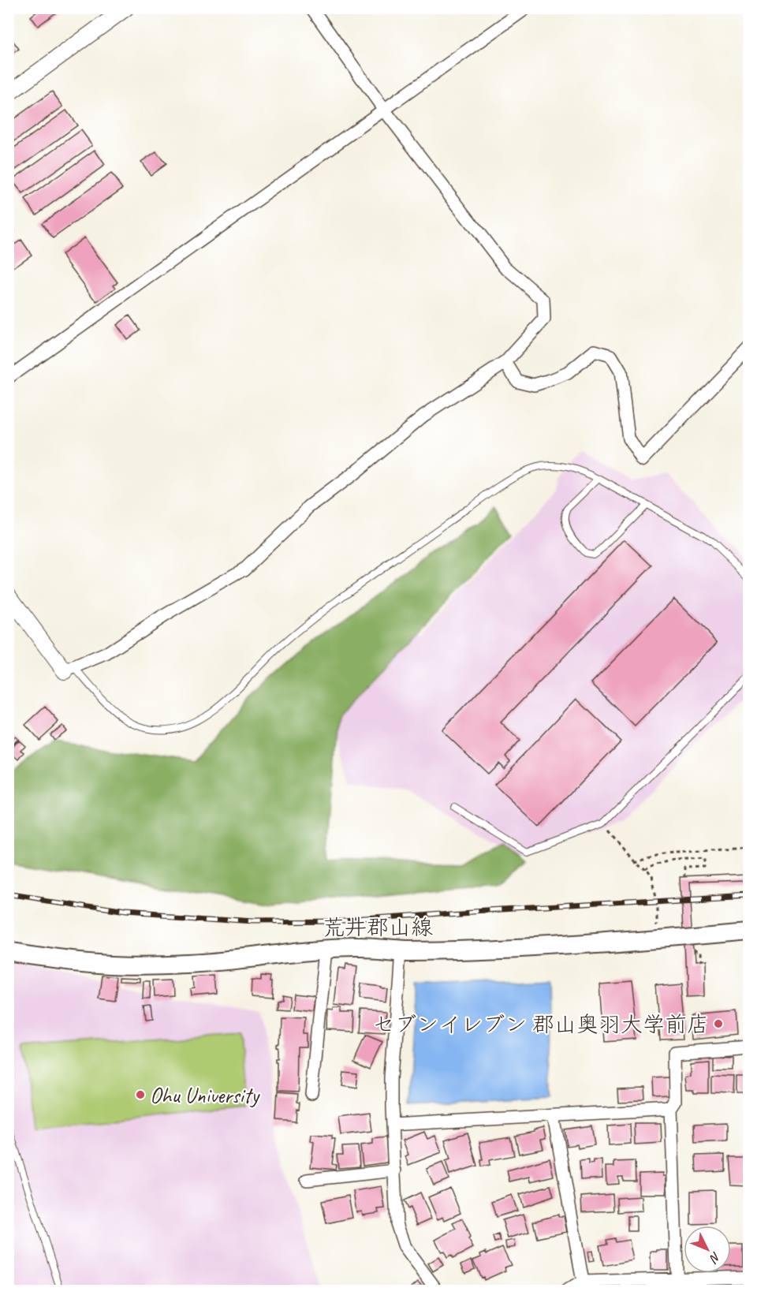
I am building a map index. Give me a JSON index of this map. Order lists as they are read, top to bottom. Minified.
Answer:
{"streets":{"main road":["荒井郡山線"]},"places":["セブンイレブン 郡山奥羽大学前店","Ohu University"],"north":"bottom right"}
